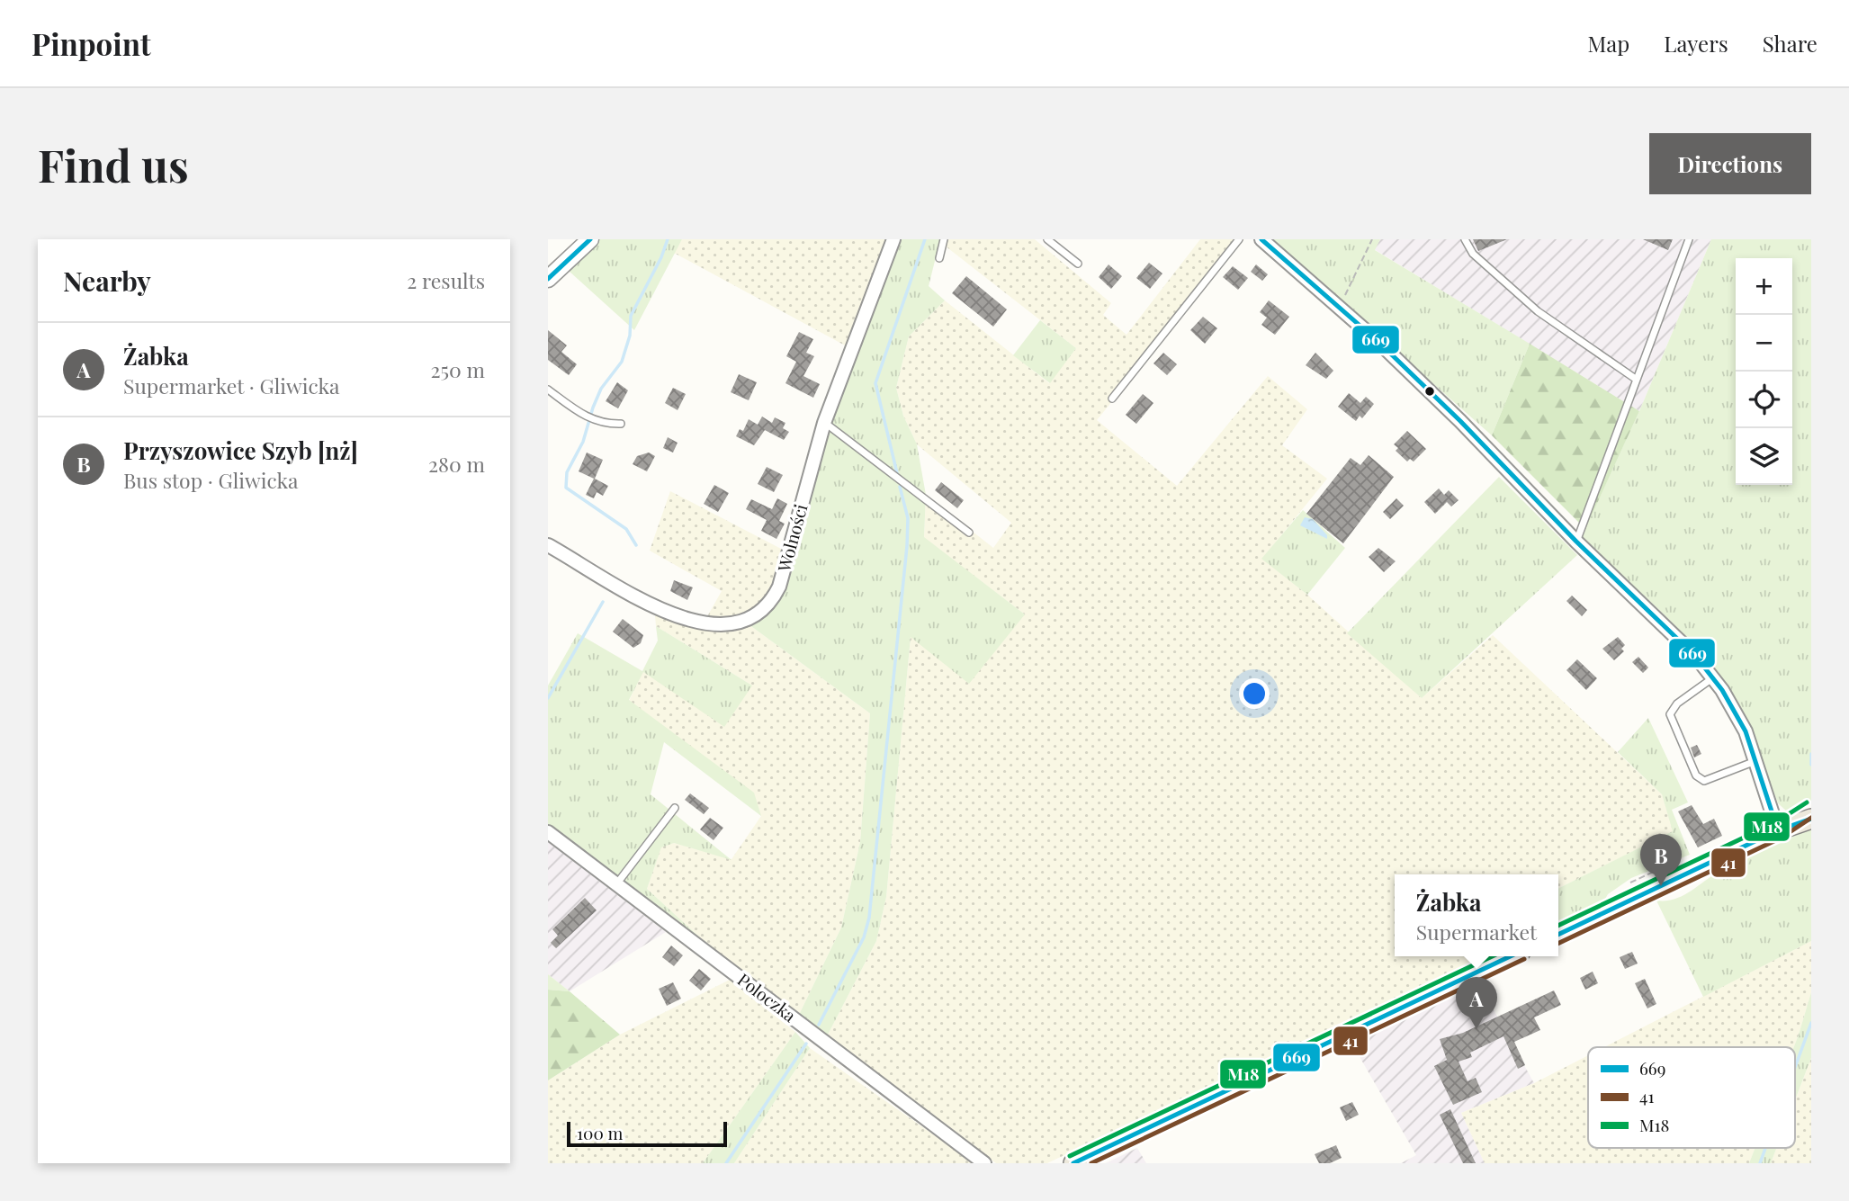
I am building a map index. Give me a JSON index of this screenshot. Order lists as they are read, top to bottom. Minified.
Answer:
{"streets":{"street":["Wolności","Poloczka"]},"lines":["transit line 669","transit line M18","transit line 41"],"legend":["669","41","M18"],"scale_bar":"100 m","page":{"header":"Pinpoint","nav":["Map","Layers","Share"],"buttons":"Directions","title":"Find us","heading":["Nearby","2 results"],"map_buttons":["+","−"],"list":[{"mark":"A","name":"Żabka","note":"Supermarket · Gliwicka","value":"250 m"},{"mark":"B","name":"Przyszowice Szyb [nż]","note":"Bus stop · Gliwicka","value":"280 m"}],"pins":["B","A"],"popup":["Żabka","Supermarket"],"scale":"100 m"}}
